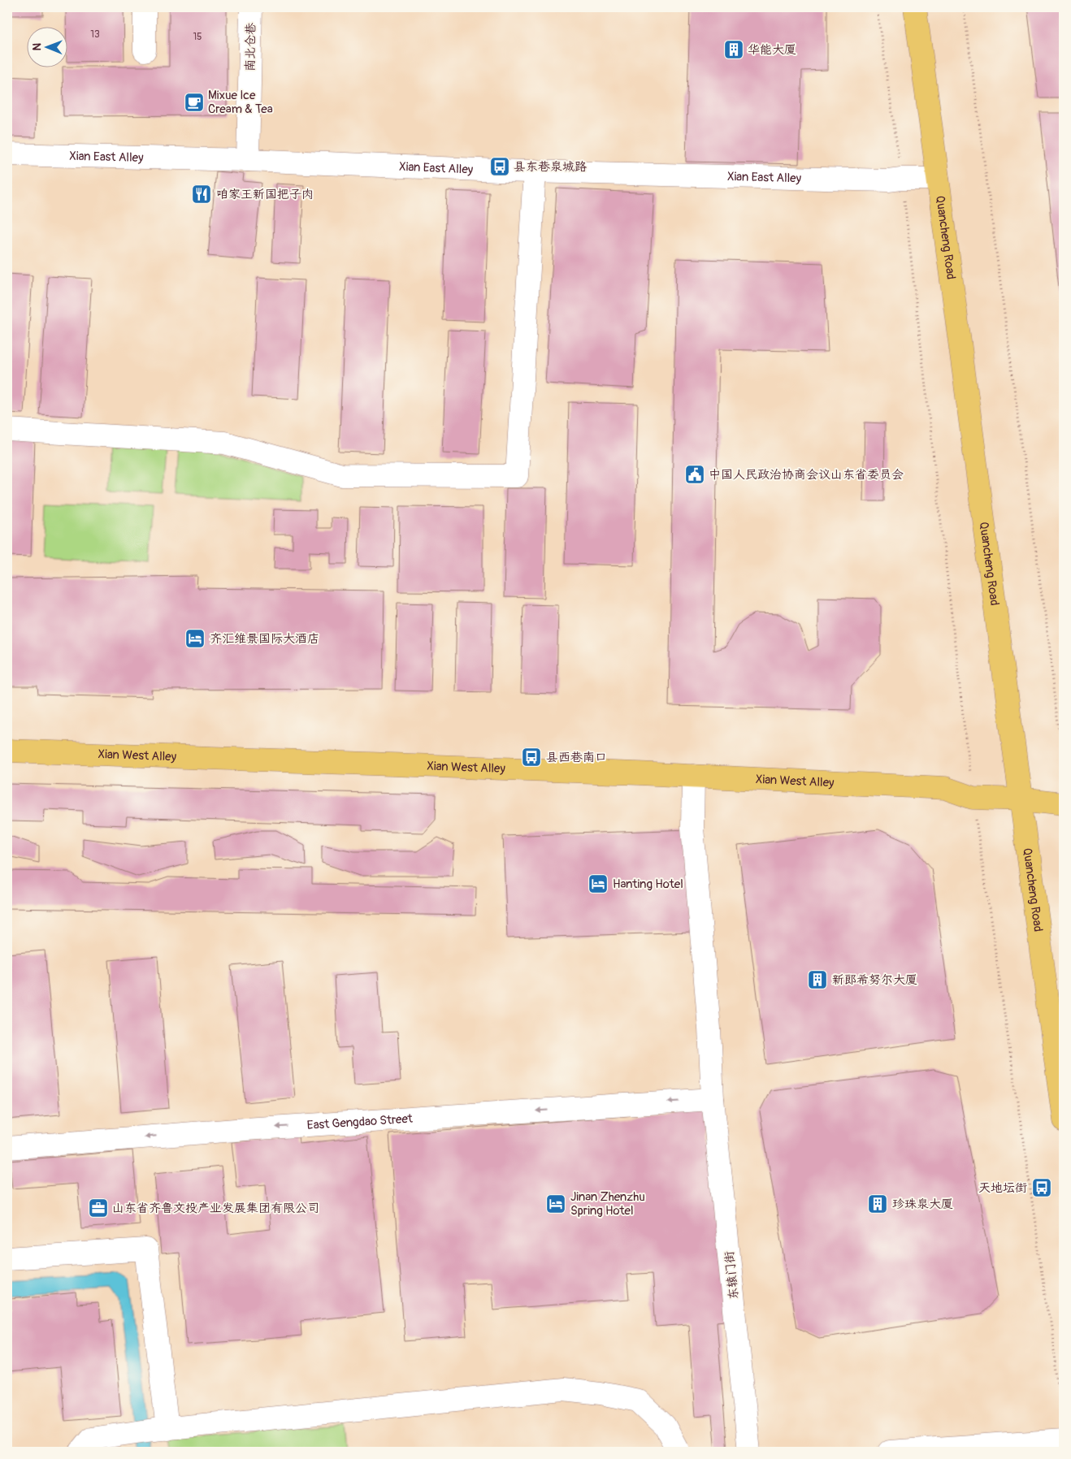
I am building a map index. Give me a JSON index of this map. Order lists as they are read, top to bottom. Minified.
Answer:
{"streets":{"main road":["Quancheng Road","Xian West Alley"],"street":["南北仓巷","Xian East Alley","East Gengdao Street","东辕门街"]},"crossings":[["南北仓巷","Xian East Alley"],["Xian East Alley","Quancheng Road"],["Quancheng Road","Xian West Alley"],["Xian West Alley","东辕门街"],["East Gengdao Street","东辕门街"]],"one_way":["East Gengdao Street"],"places":{"building":["华能大厦","新郎希努尔大厦","珍珠泉大厦"],"cafe":["Mixue Ice Cream & Tea"],"bus stop":["县东巷泉城路","县西巷南口","天地坛街"],"restaurant":["咱家王新国把子肉"],"public building":["中国人民政治协商会议山东省委员会"],"hotel":["齐汇维景国际大酒店","Hanting Hotel","Jinan Zhenzhu Spring Hotel"],"office":["山东省齐鲁文投产业发展集团有限公司"]},"house_numbers":["13","15"],"north":"left"}
